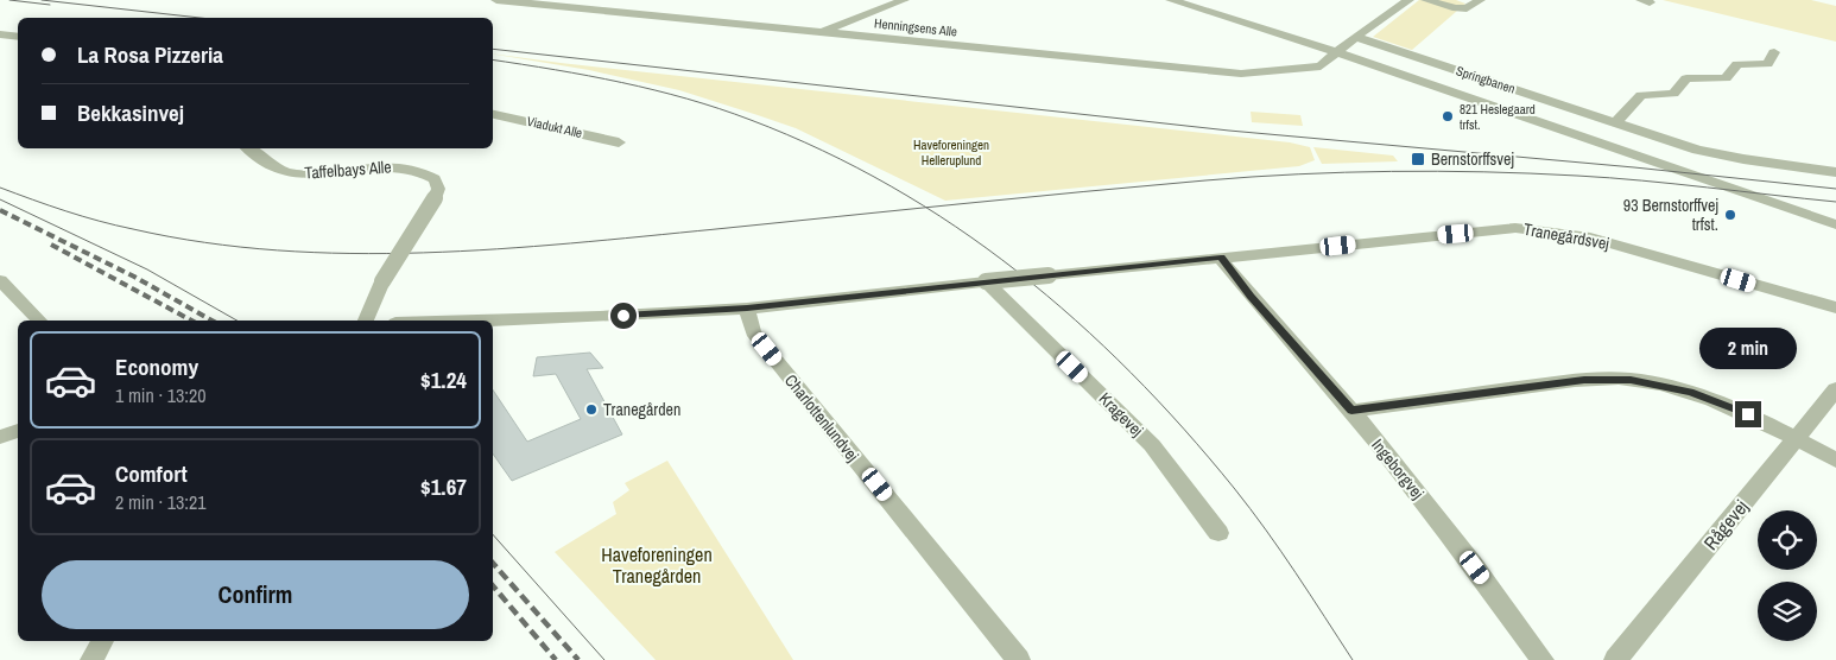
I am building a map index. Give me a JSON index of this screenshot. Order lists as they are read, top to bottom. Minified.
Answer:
{"streets":{"street":["Henningsens Alle","Springbanen","Viadukt Alle","Taffelbays Alle","Tranegårdsvej","Kragevej","Charlottenlundvej","Ingeborgvej","Rågevej"]},"crossings":[["Henningsens Alle","Springbanen"],["Tranegårdsvej","Kragevej"],["Tranegårdsvej","Charlottenlundvej"],["Tranegårdsvej","Ingeborgvej"]],"parks":["Haveforeningen Helleruplund","Haveforeningen Tranegården"],"places":{"other":["821 Heslegaard trfst.","93 Bernstorffvej trfst.","Tranegården"],"transit":["Bernstorffsvej"]},"page":{"banner":["La Rosa Pizzeria","Bekkasinvej"],"bubble":"2 min","list":[{"name":"Economy","note":"1 min · 13:20","value":"$1.24"},{"name":"Comfort","note":"2 min · 13:21","value":"$1.67"}],"buttons":"Confirm"}}
